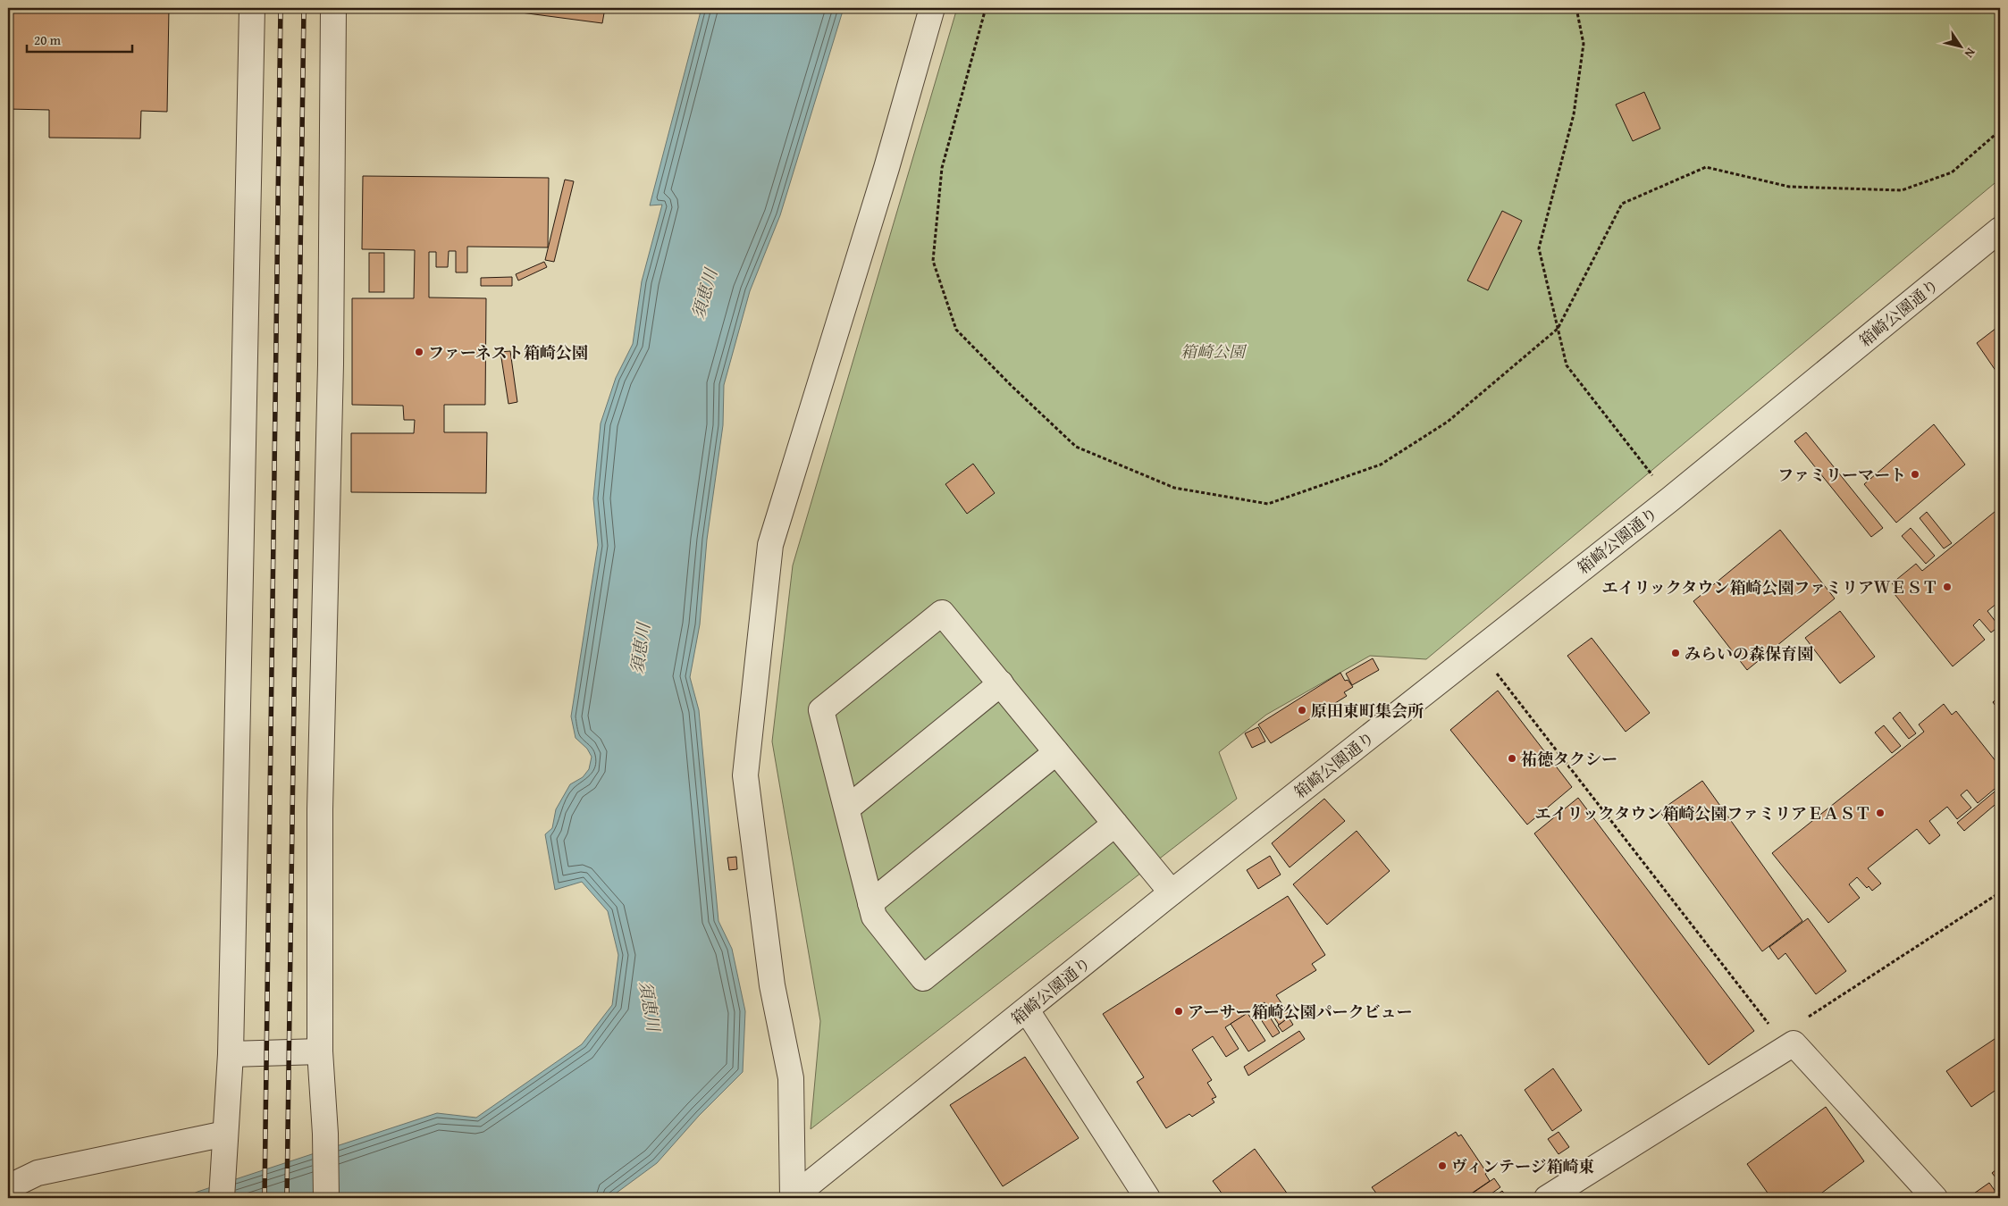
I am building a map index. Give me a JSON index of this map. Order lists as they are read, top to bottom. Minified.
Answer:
{"streets":{"street":["箱崎公園通り"]},"water":["須恵川"],"parks":["箱崎公園"],"places":["ファーネスト箱崎公園","ファミリーマート","エイリックタウン箱崎公園ファミリアＷＥＳＴ","みらいの森保育園","原田東町集会所","祐徳タクシー","エイリックタウン箱崎公園ファミリアＥＡＳＴ","アーサー箱崎公園パークビュー","ヴィンテージ箱崎東"],"scale_bar":"20 m","north":"bottom right"}
